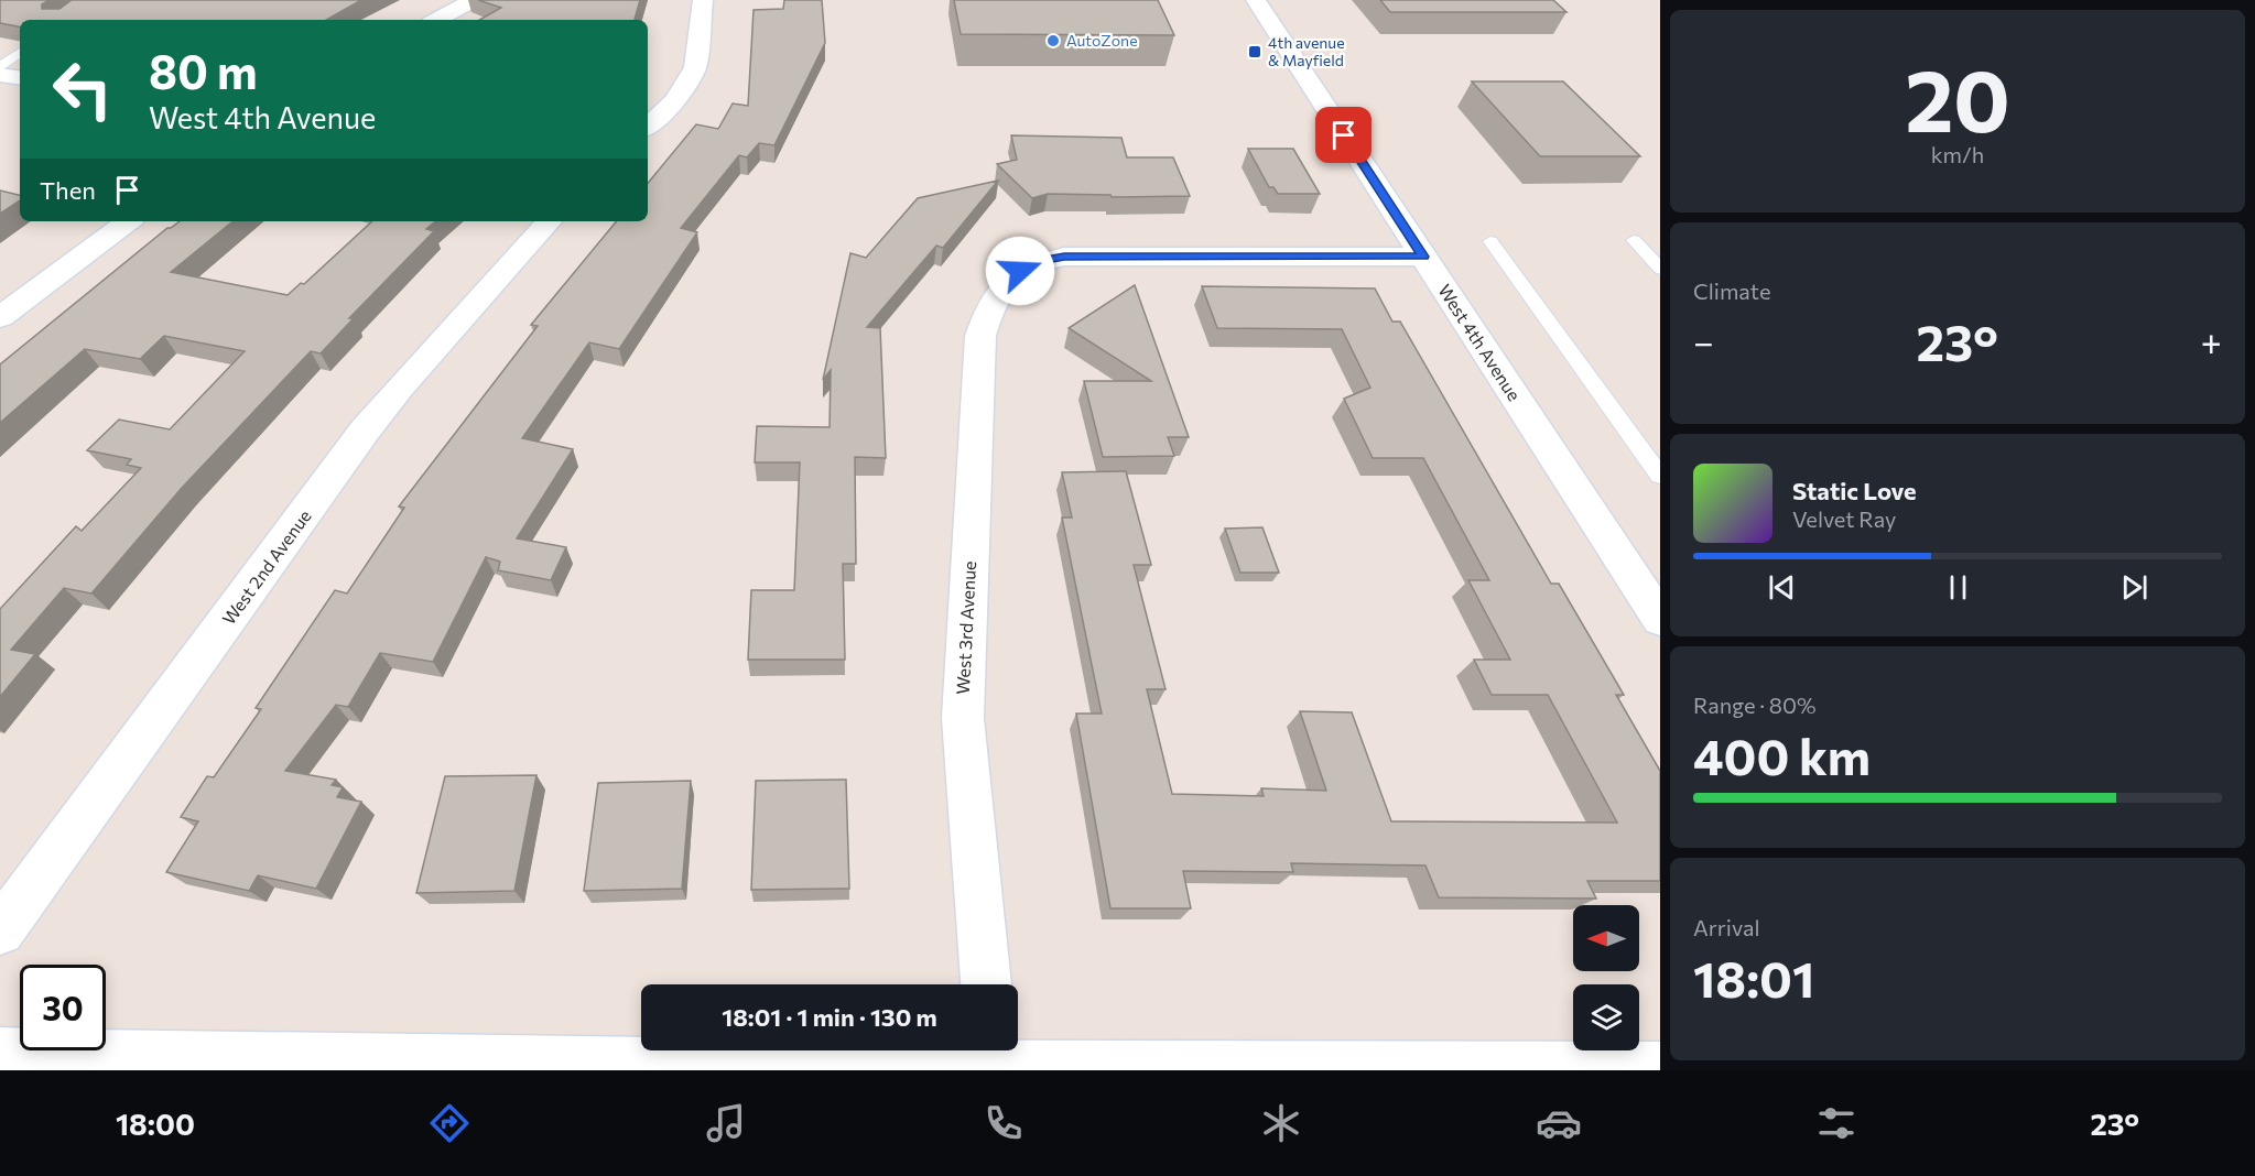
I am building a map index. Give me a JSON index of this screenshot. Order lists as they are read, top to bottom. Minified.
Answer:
{"streets":{"street":["West 4th Avenue","West 2nd Avenue","West 3rd Avenue"]},"crossings":[["West 4th Avenue","West 3rd Avenue"]],"places":{"other":["AutoZone"],"transit":["4th avenue & Mayfield"]},"north":"left","page":{"tile":[["20","km/h"],"Climate",["Range · 80%","400 km"],["Arrival","18:01"]],"turn":["80 m","West 4th Avenue"],"then":"Then","heat":["−","23°","+"],"song":["Static Love","Velvet Ray"],"limit":"30","trip":"18:01 · 1 min · 130 m","tabs":["18:00","23°"]}}
